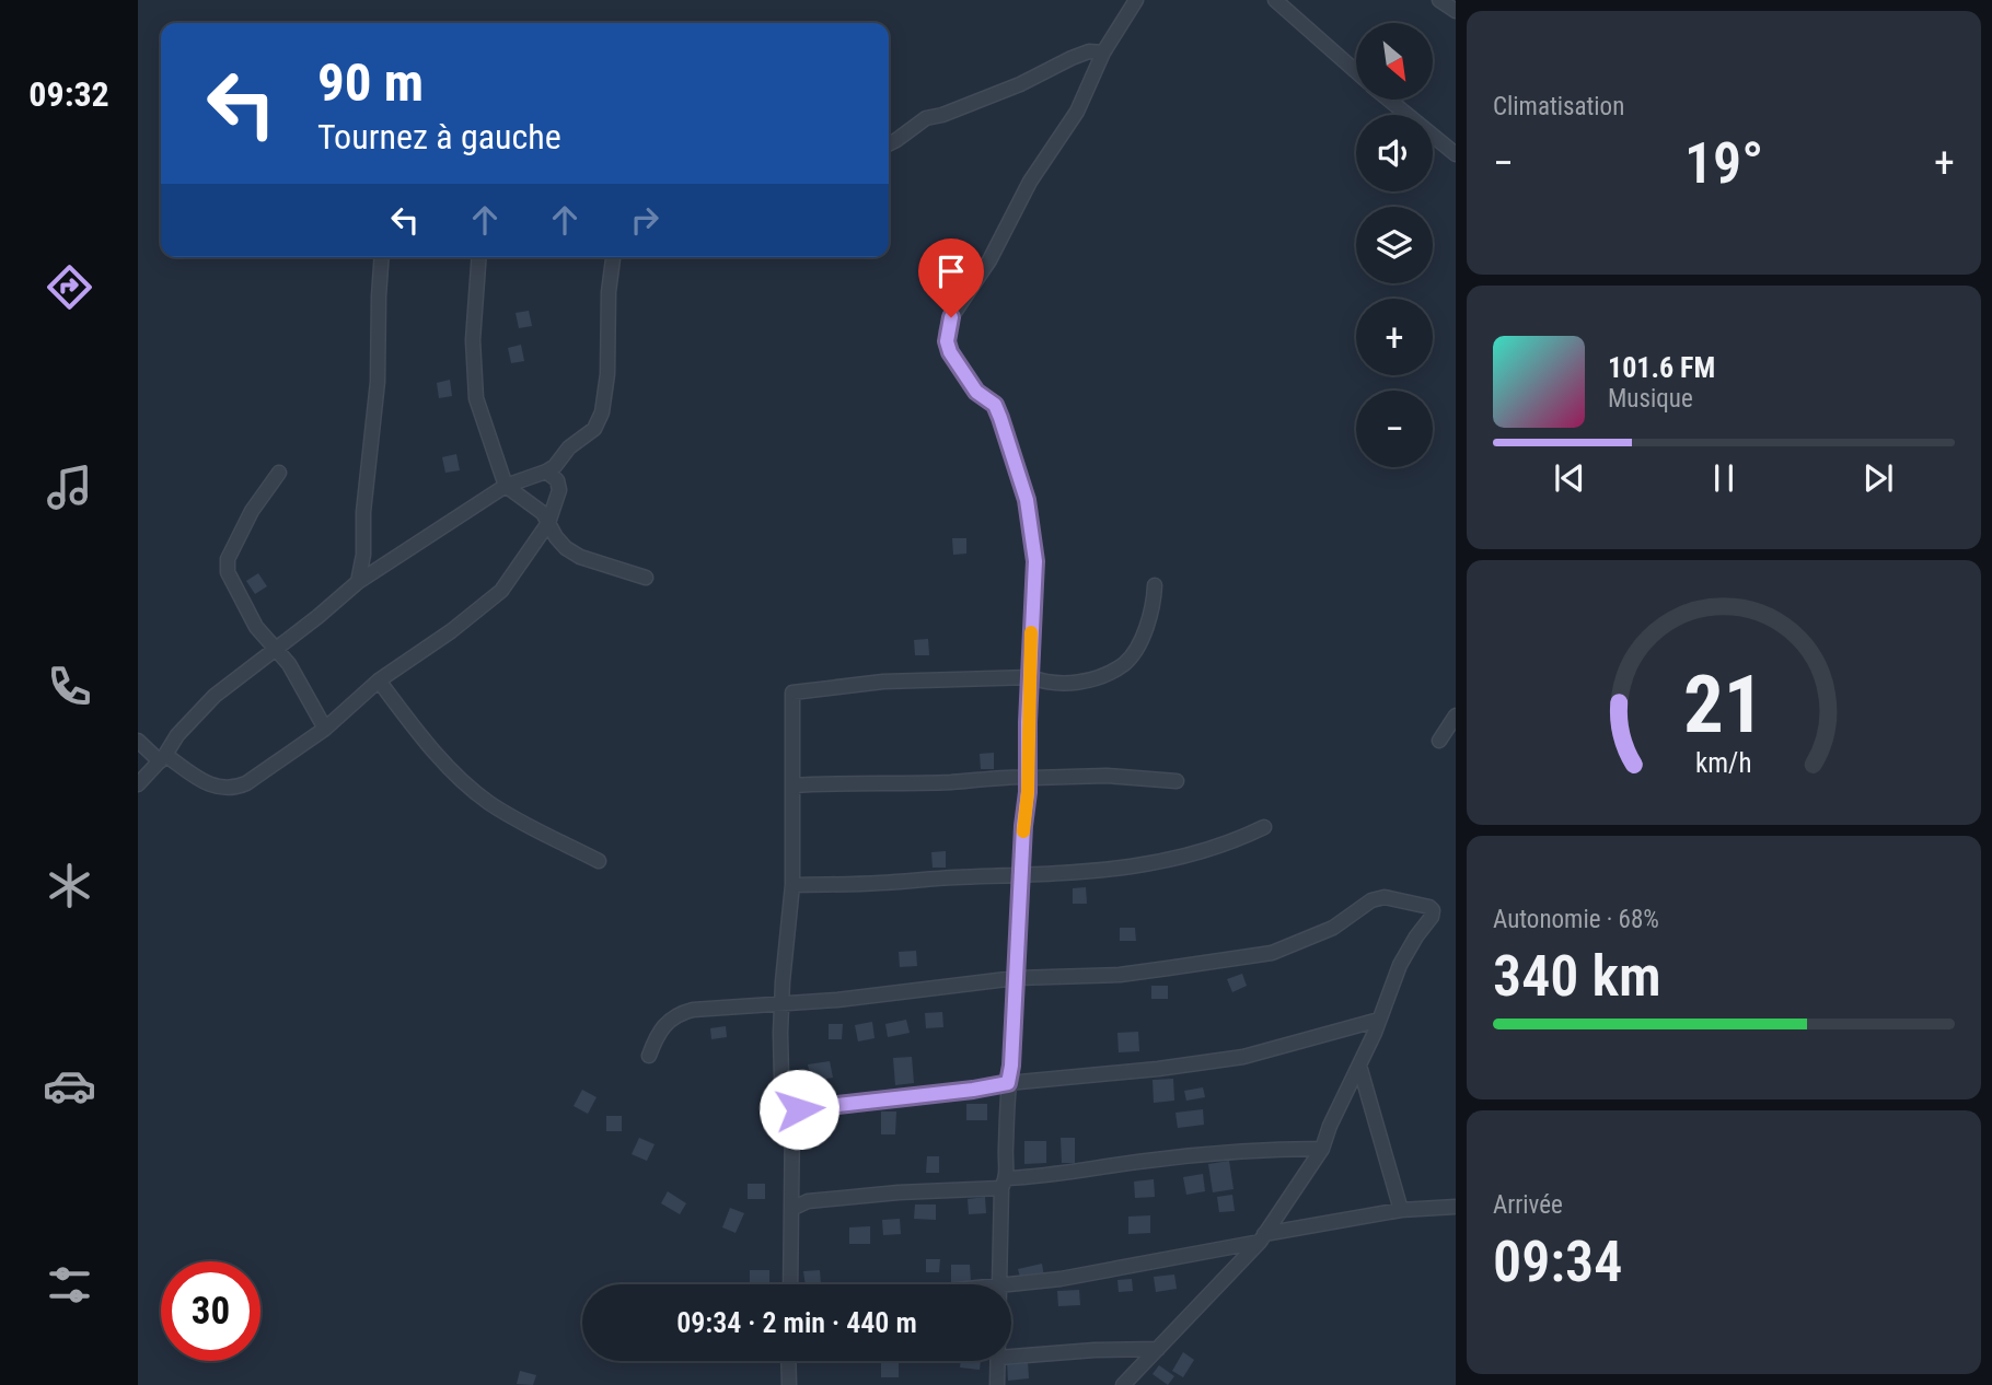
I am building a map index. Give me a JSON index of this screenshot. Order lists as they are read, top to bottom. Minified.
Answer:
{"north":"bottom right","page":{"tabs":"09:32","tile":["Climatisation",["Autonomie · 68%","340 km"],["Arrivée","09:34"]],"map_buttons":["+","−"],"turn":["90 m","Tournez à gauche"],"heat":["−","19°","+"],"song":["101.6 FM","Musique"],"limit":"30","trip":"09:34 · 2 min · 440 m","gauge":["21","km/h"]}}
